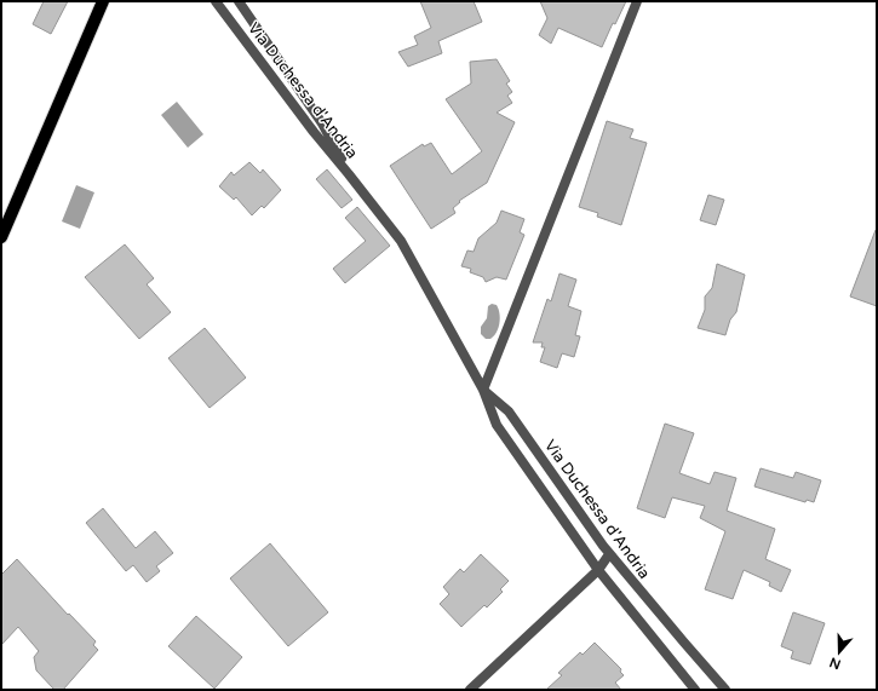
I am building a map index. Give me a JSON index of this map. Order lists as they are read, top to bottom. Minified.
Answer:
{"streets":{"street":["Via Duchessa d'Andria"]},"north":"bottom"}
